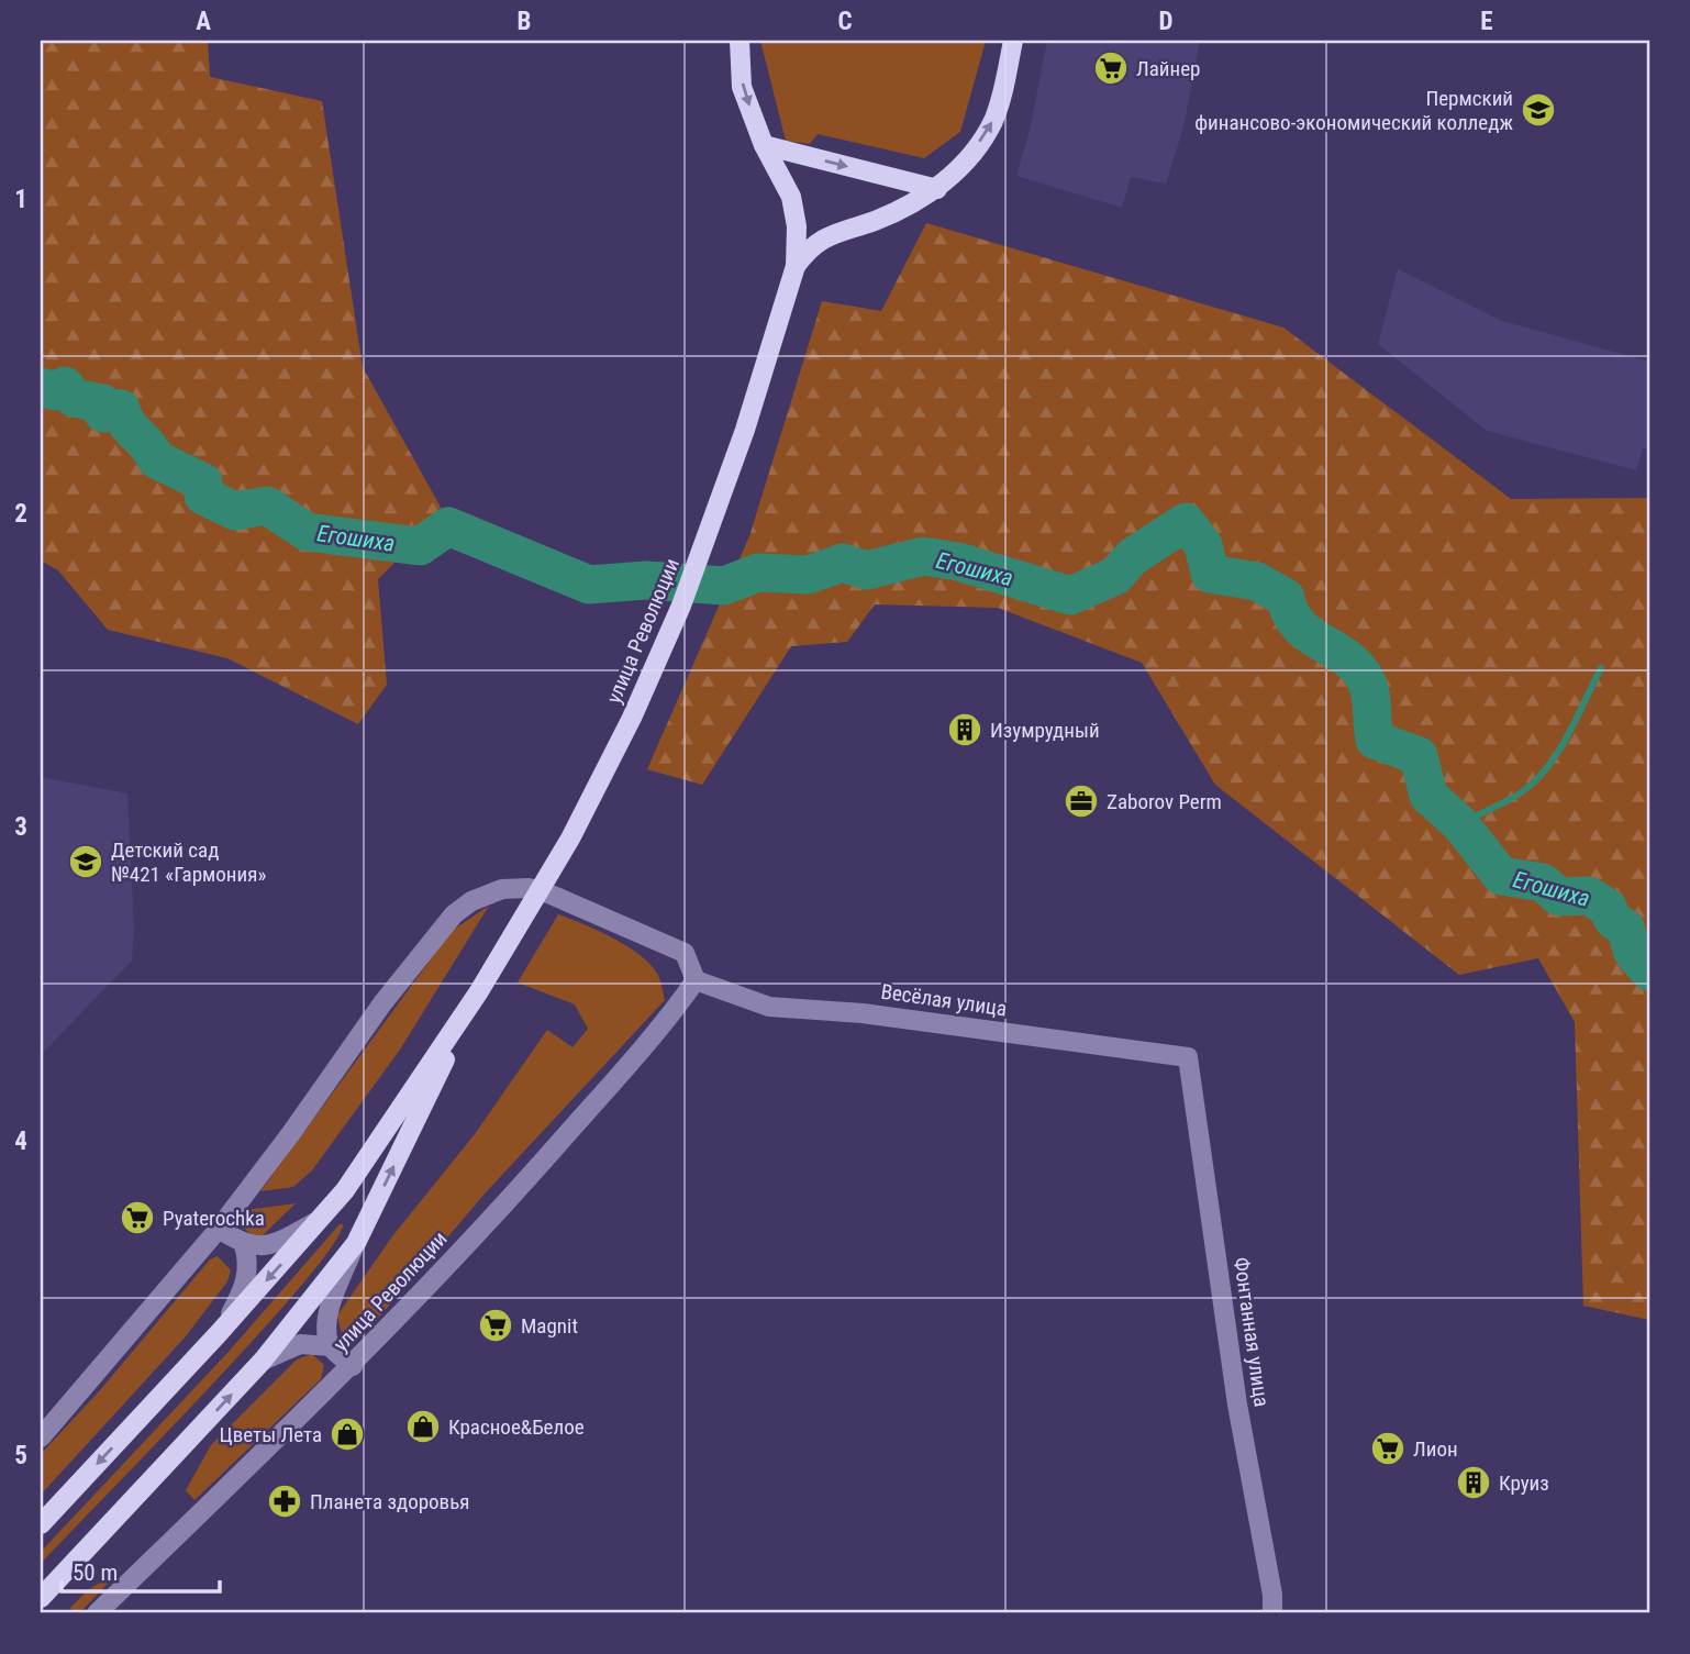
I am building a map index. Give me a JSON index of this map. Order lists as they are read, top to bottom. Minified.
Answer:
{"streets":{"main road":["улица Революции"],"street":["Весёлая улица","Фонтанная улица"]},"crossings":[["улица Революции","Весёлая улица"],["Весёлая улица","Фонтанная улица"]],"water":["Егошиха"],"places":{"supermarket":["Лайнер","Pyaterochka","Magnit","Лион"],"school or university":["Пермский финансово-экономический колледж","Детский сад №421 «Гармония»"],"building":["Изумрудный","Круиз"],"office":["Zaborov Perm"],"shop":["Красное&Белое","Цветы Лета"],"pharmacy":["Планета здоровья"]},"scale_bar":"50 m","grid":{"columns":["A","B","C","D","E"],"rows":["1","2","3","4","5"]}}
